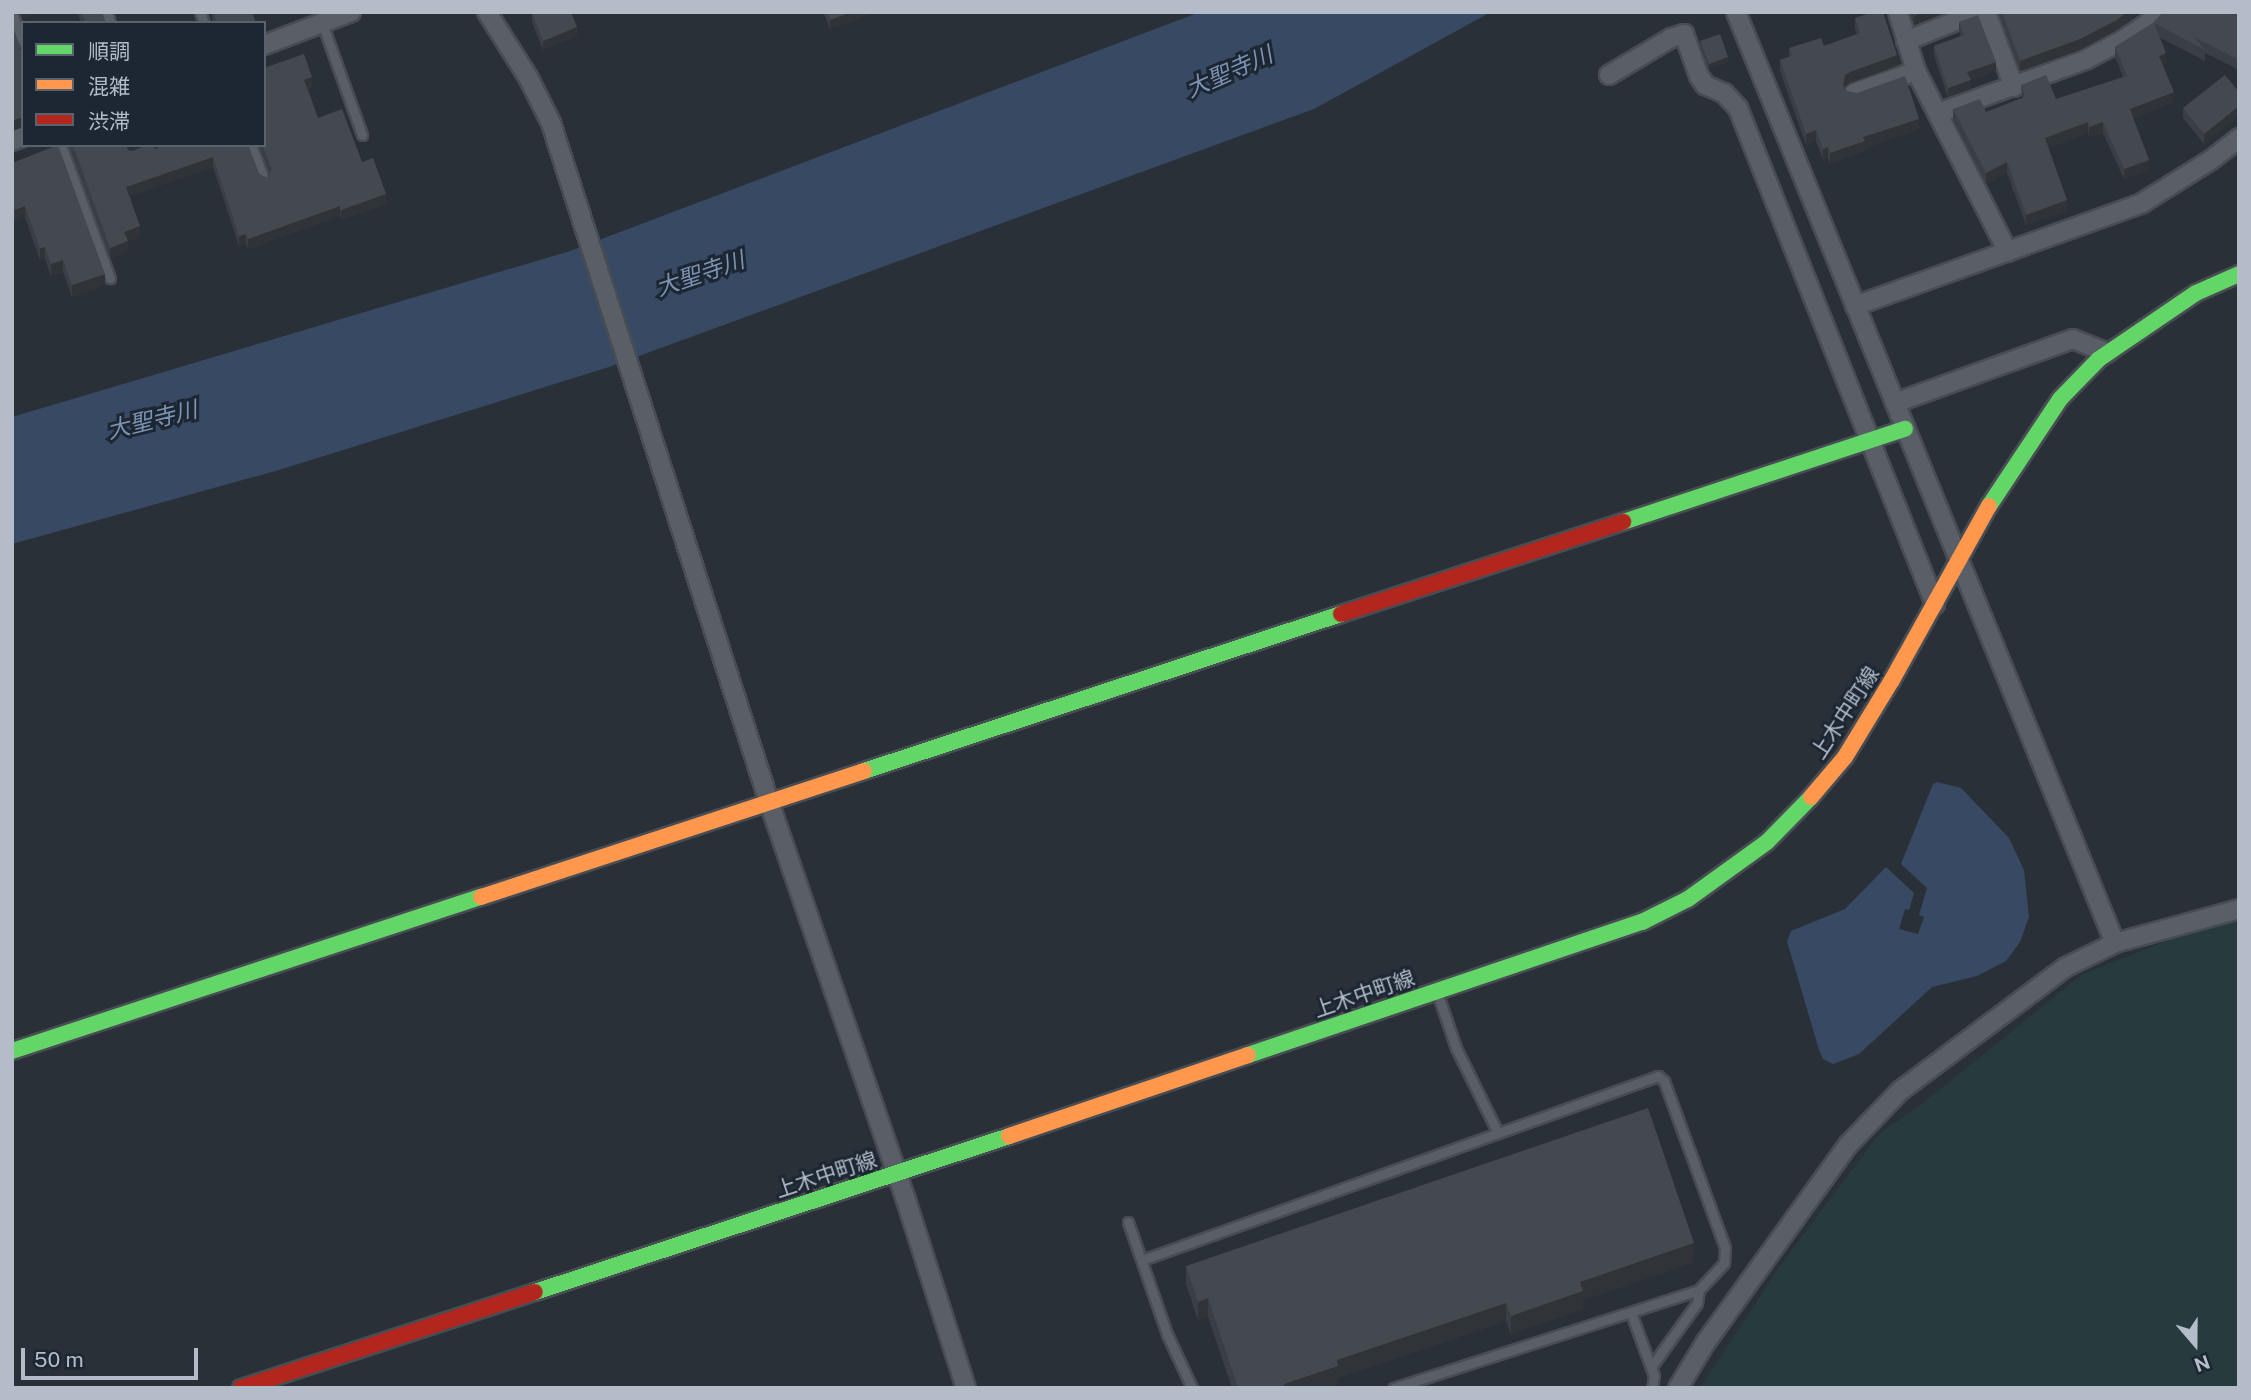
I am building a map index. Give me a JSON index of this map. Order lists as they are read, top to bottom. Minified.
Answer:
{"streets":{"main road":["上木中町線"]},"water":["大聖寺川"],"legend":["順調","混雑","渋滞"],"scale_bar":"50 m","north":"bottom"}
